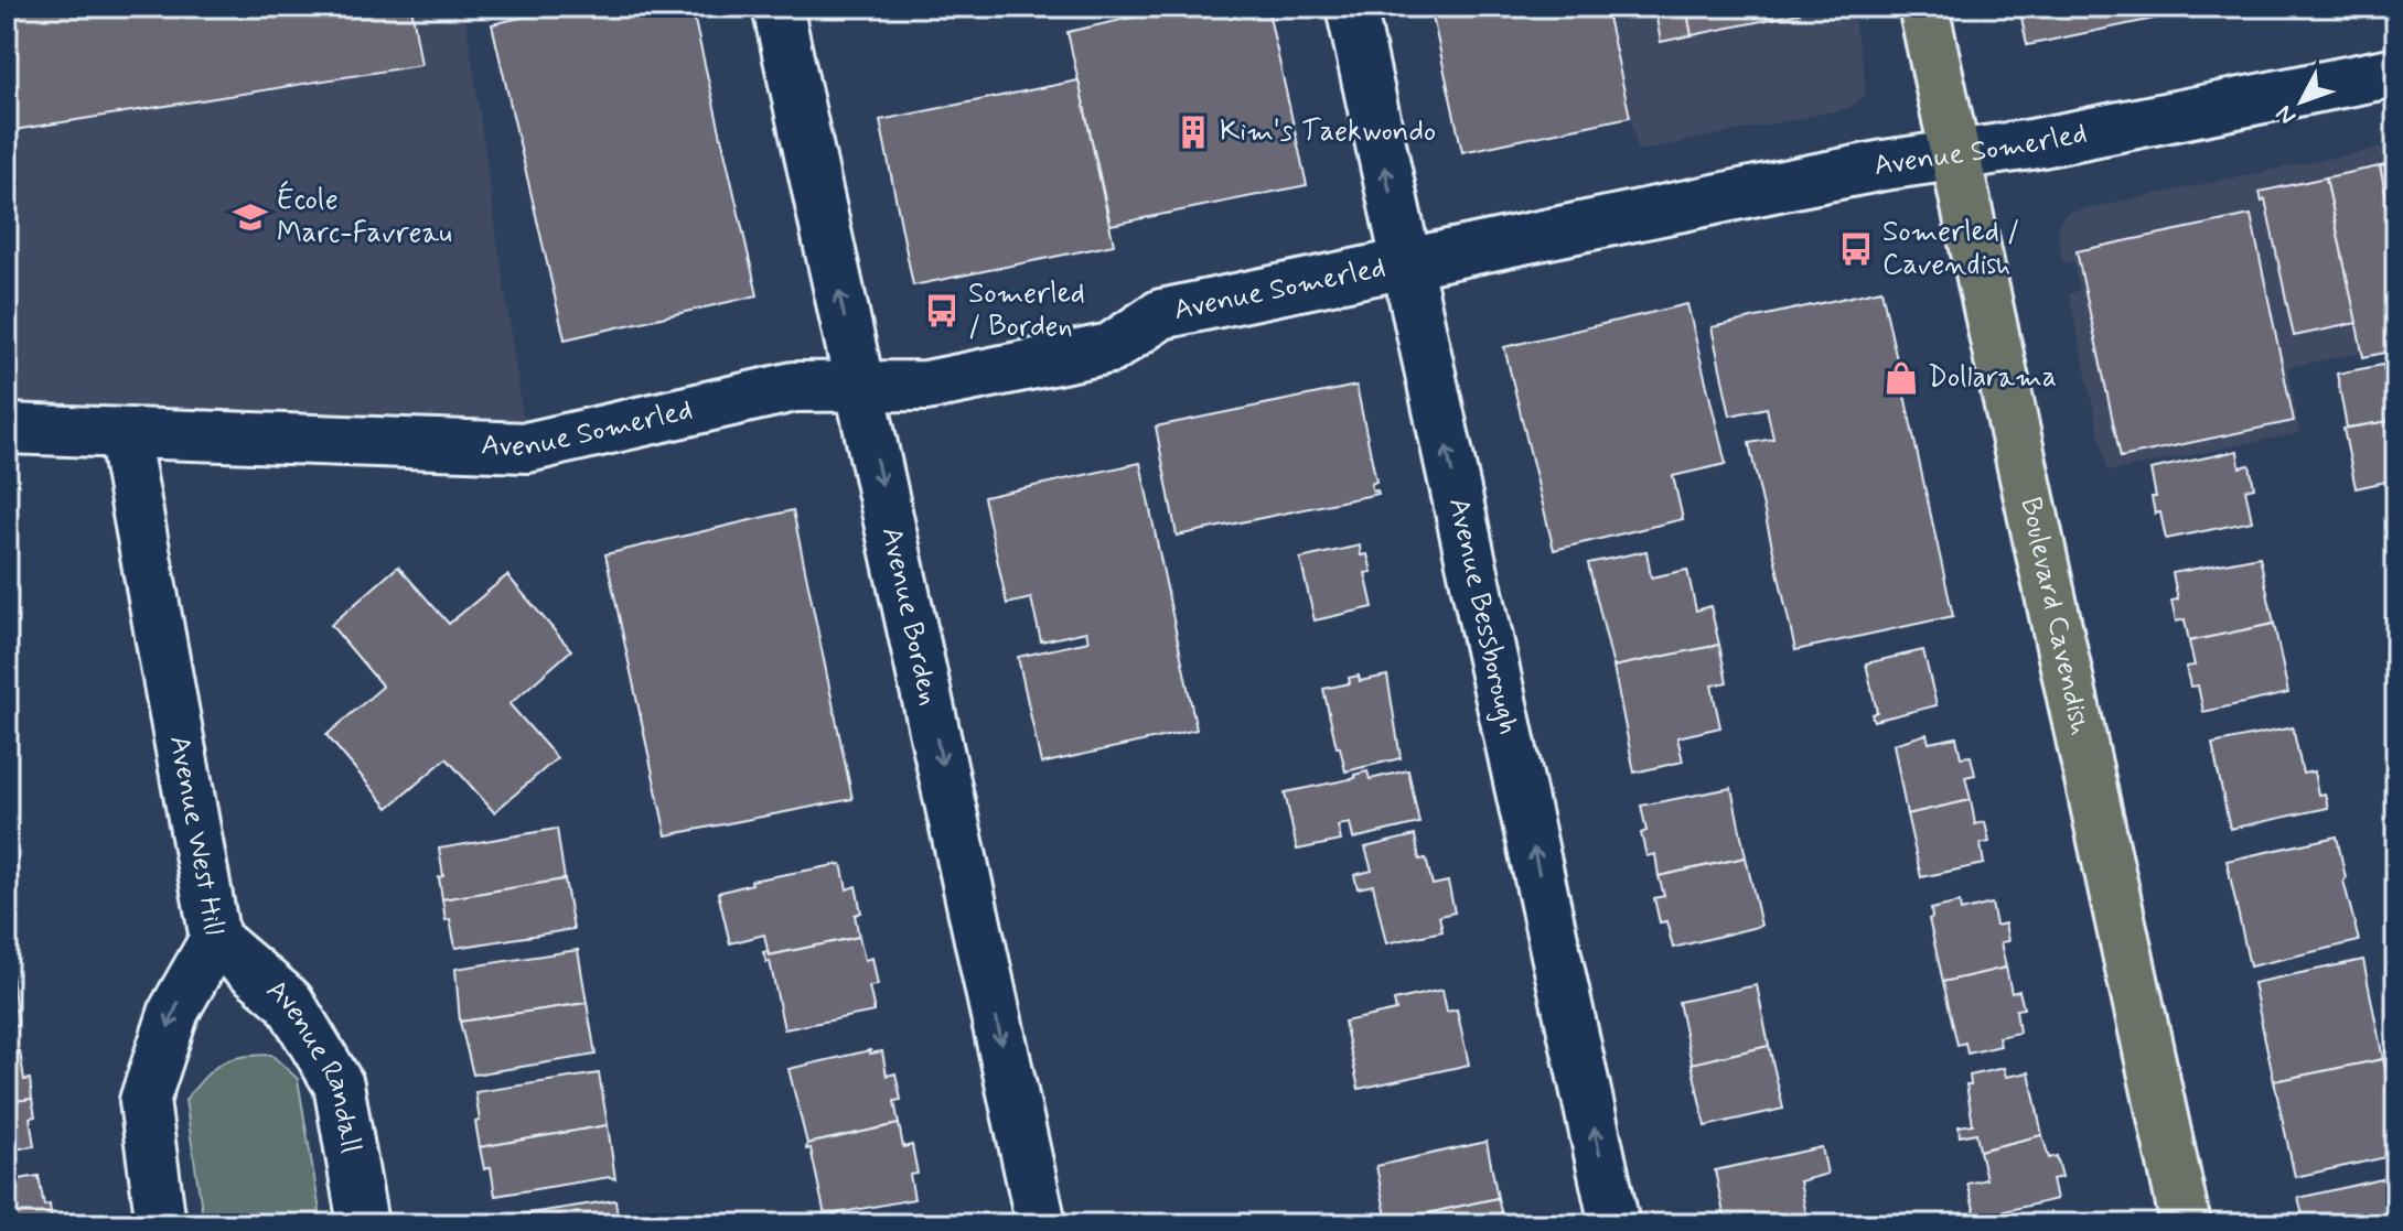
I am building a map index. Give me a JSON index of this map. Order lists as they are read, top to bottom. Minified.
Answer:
{"streets":{"main road":["Boulevard Cavendish"],"street":["Avenue Somerled","Avenue Borden","Avenue Bessborough","Avenue West Hill","Avenue Randall"]},"crossings":[["Avenue Somerled","Avenue Borden"],["Avenue Somerled","Avenue Bessborough"],["Avenue Somerled","Boulevard Cavendish"],["Avenue Somerled","Avenue West Hill"],["Avenue West Hill","Avenue Randall"]],"one_way":["Avenue Bessborough","Avenue West Hill"],"places":{"building":["Kim's Taekwondo"],"school or university":["École Marc-Favreau"],"bus stop":["Somerled / Cavendish","Somerled / Borden"],"shop":["Dollarama"]},"north":"bottom left"}
